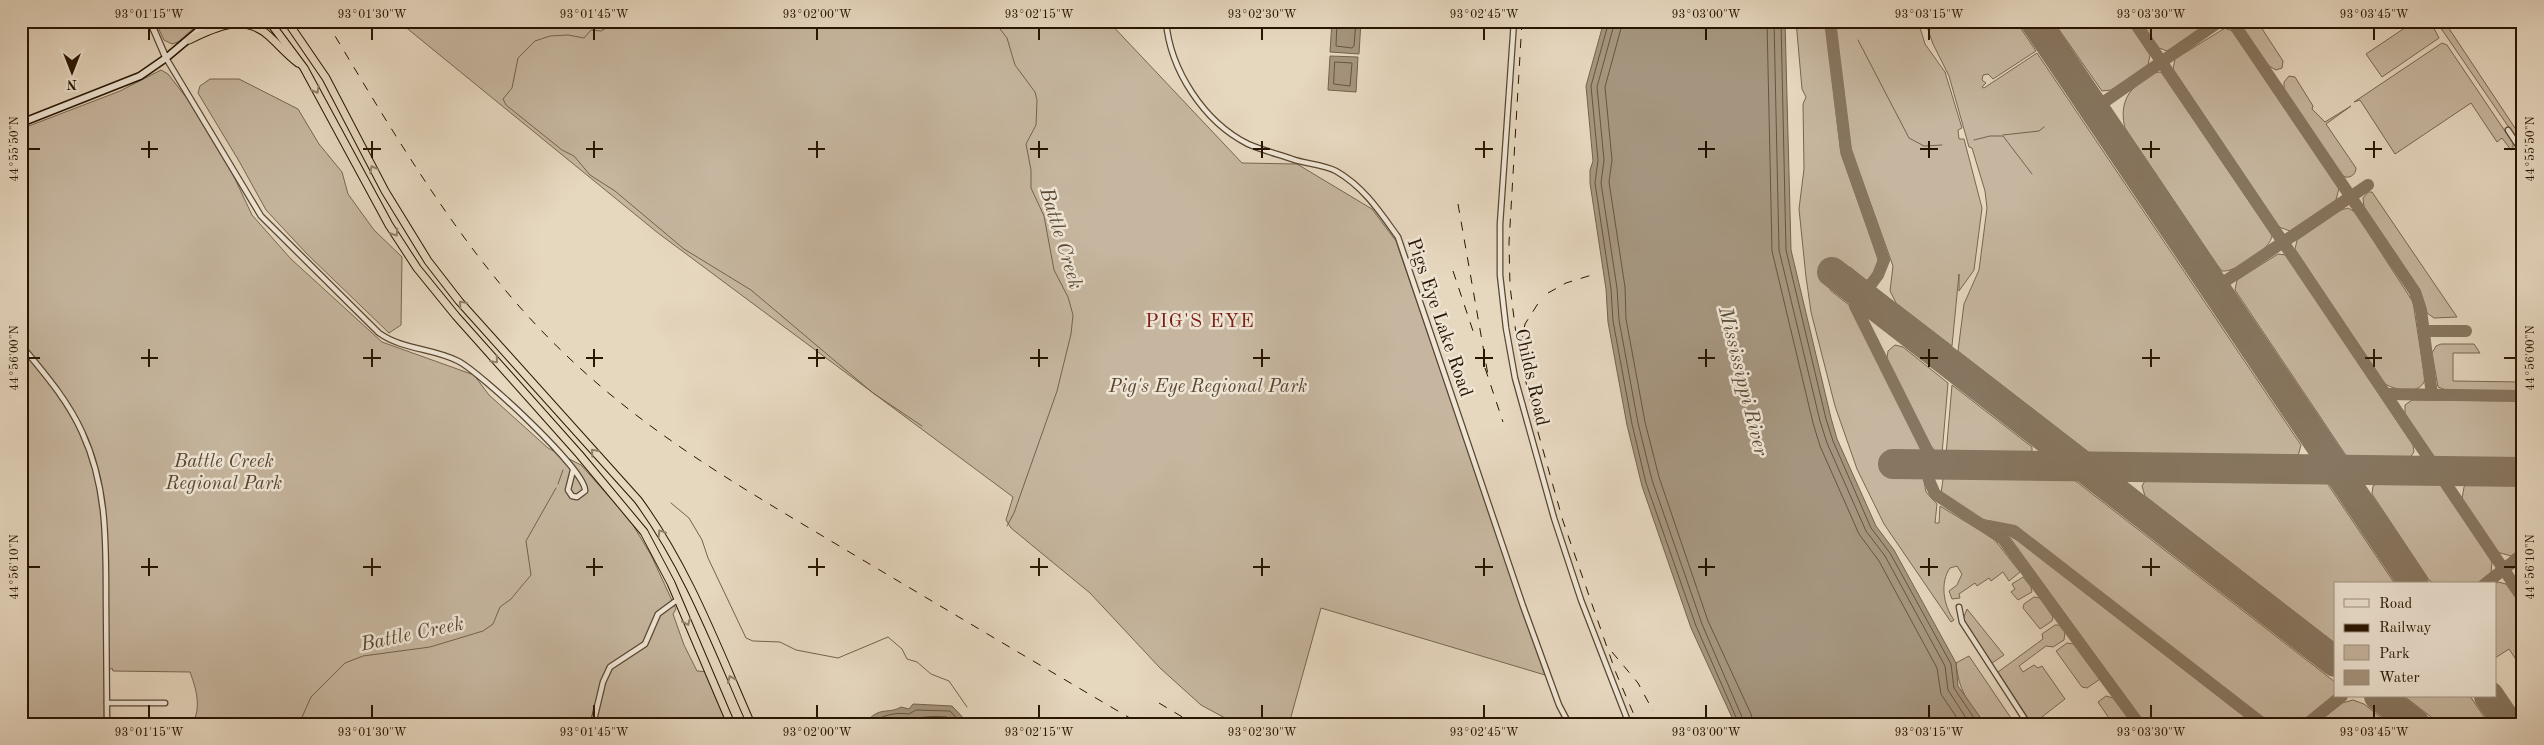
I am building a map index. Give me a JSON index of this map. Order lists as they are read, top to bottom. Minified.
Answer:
{"streets":{"street":["Pigs Eye Lake Road","Childs Road"]},"districts":["PIG'S EYE"],"water":["Battle Creek","Mississippi River"],"parks":["Pig's Eye Regional Park","Battle Creek Regional Park"],"legend":["Road","Railway","Park","Water"],"north":"bottom","coordinates":["93°01'15\"W","93°01'30\"W","93°01'45\"W","93°02'00\"W","93°02'15\"W","93°02'30\"W","93°02'45\"W","93°03'00\"W","93°03'15\"W","93°03'30\"W","93°03'45\"W","44°55'50\"N","44°56'00\"N","44°56'10\"N"]}
